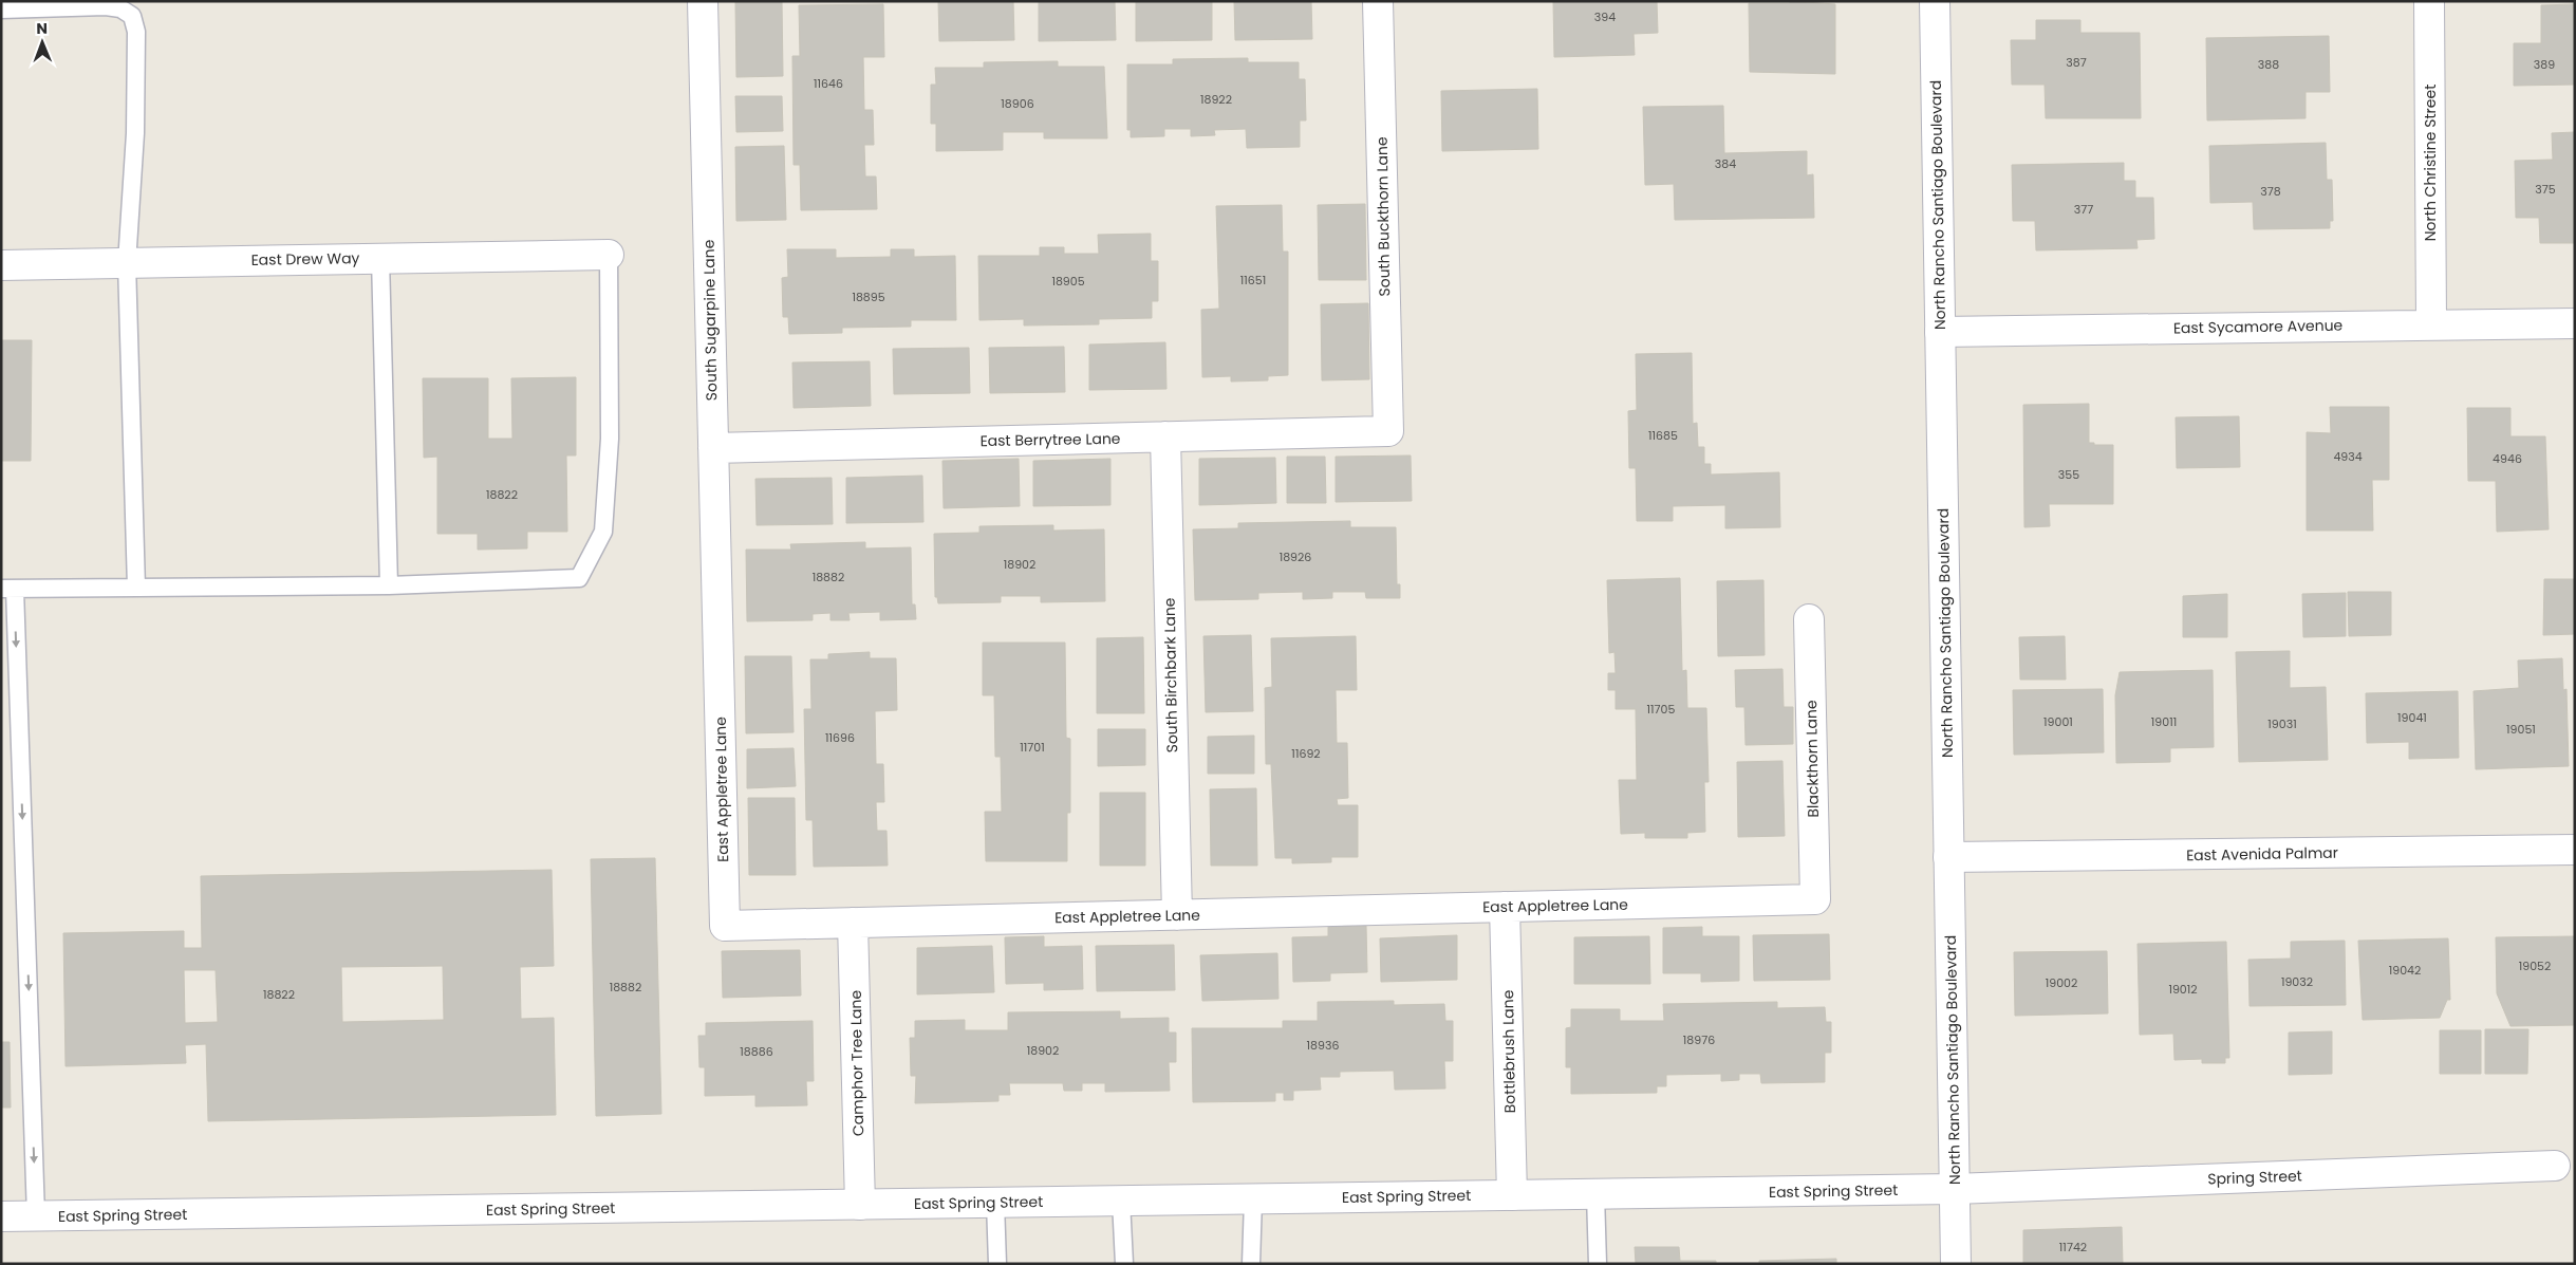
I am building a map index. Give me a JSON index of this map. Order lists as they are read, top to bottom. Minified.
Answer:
{"streets":{"street":["North Christine Street","North Rancho Santiago Boulevard","South Buckthorn Lane","East Drew Way","South Sugarpine Lane","East Sycamore Avenue","East Berrytree Lane","South Birchbark Lane","Blackthorn Lane","East Appletree Lane","East Avenida Palmar","Bottlebrush Lane","Camphor Tree Lane","Spring Street","East Spring Street"]},"crossings":[["North Christine Street","East Sycamore Avenue"],["North Rancho Santiago Boulevard","East Sycamore Avenue"],["North Rancho Santiago Boulevard","East Avenida Palmar"],["North Rancho Santiago Boulevard","Spring Street"],["North Rancho Santiago Boulevard","East Spring Street"],["South Buckthorn Lane","East Berrytree Lane"],["South Sugarpine Lane","East Berrytree Lane"],["South Sugarpine Lane","East Appletree Lane"],["East Berrytree Lane","South Birchbark Lane"],["South Birchbark Lane","East Appletree Lane"],["Blackthorn Lane","East Appletree Lane"],["East Appletree Lane","Bottlebrush Lane"],["East Appletree Lane","Camphor Tree Lane"],["Bottlebrush Lane","East Spring Street"],["Camphor Tree Lane","East Spring Street"],["Spring Street","East Spring Street"]],"house_numbers":["394","387","388","389","11646","18922","18906","384","375","378","377","11651","18905","18895","11685","4934","4946","355","18822","18926","18902","18882","11705","19041","19001","19011","19031","19051","11696","11701","11692","19052","19042","19032","19002","18882","19012","18822","18976","18936","18902","18886","11742"],"north":"top"}
